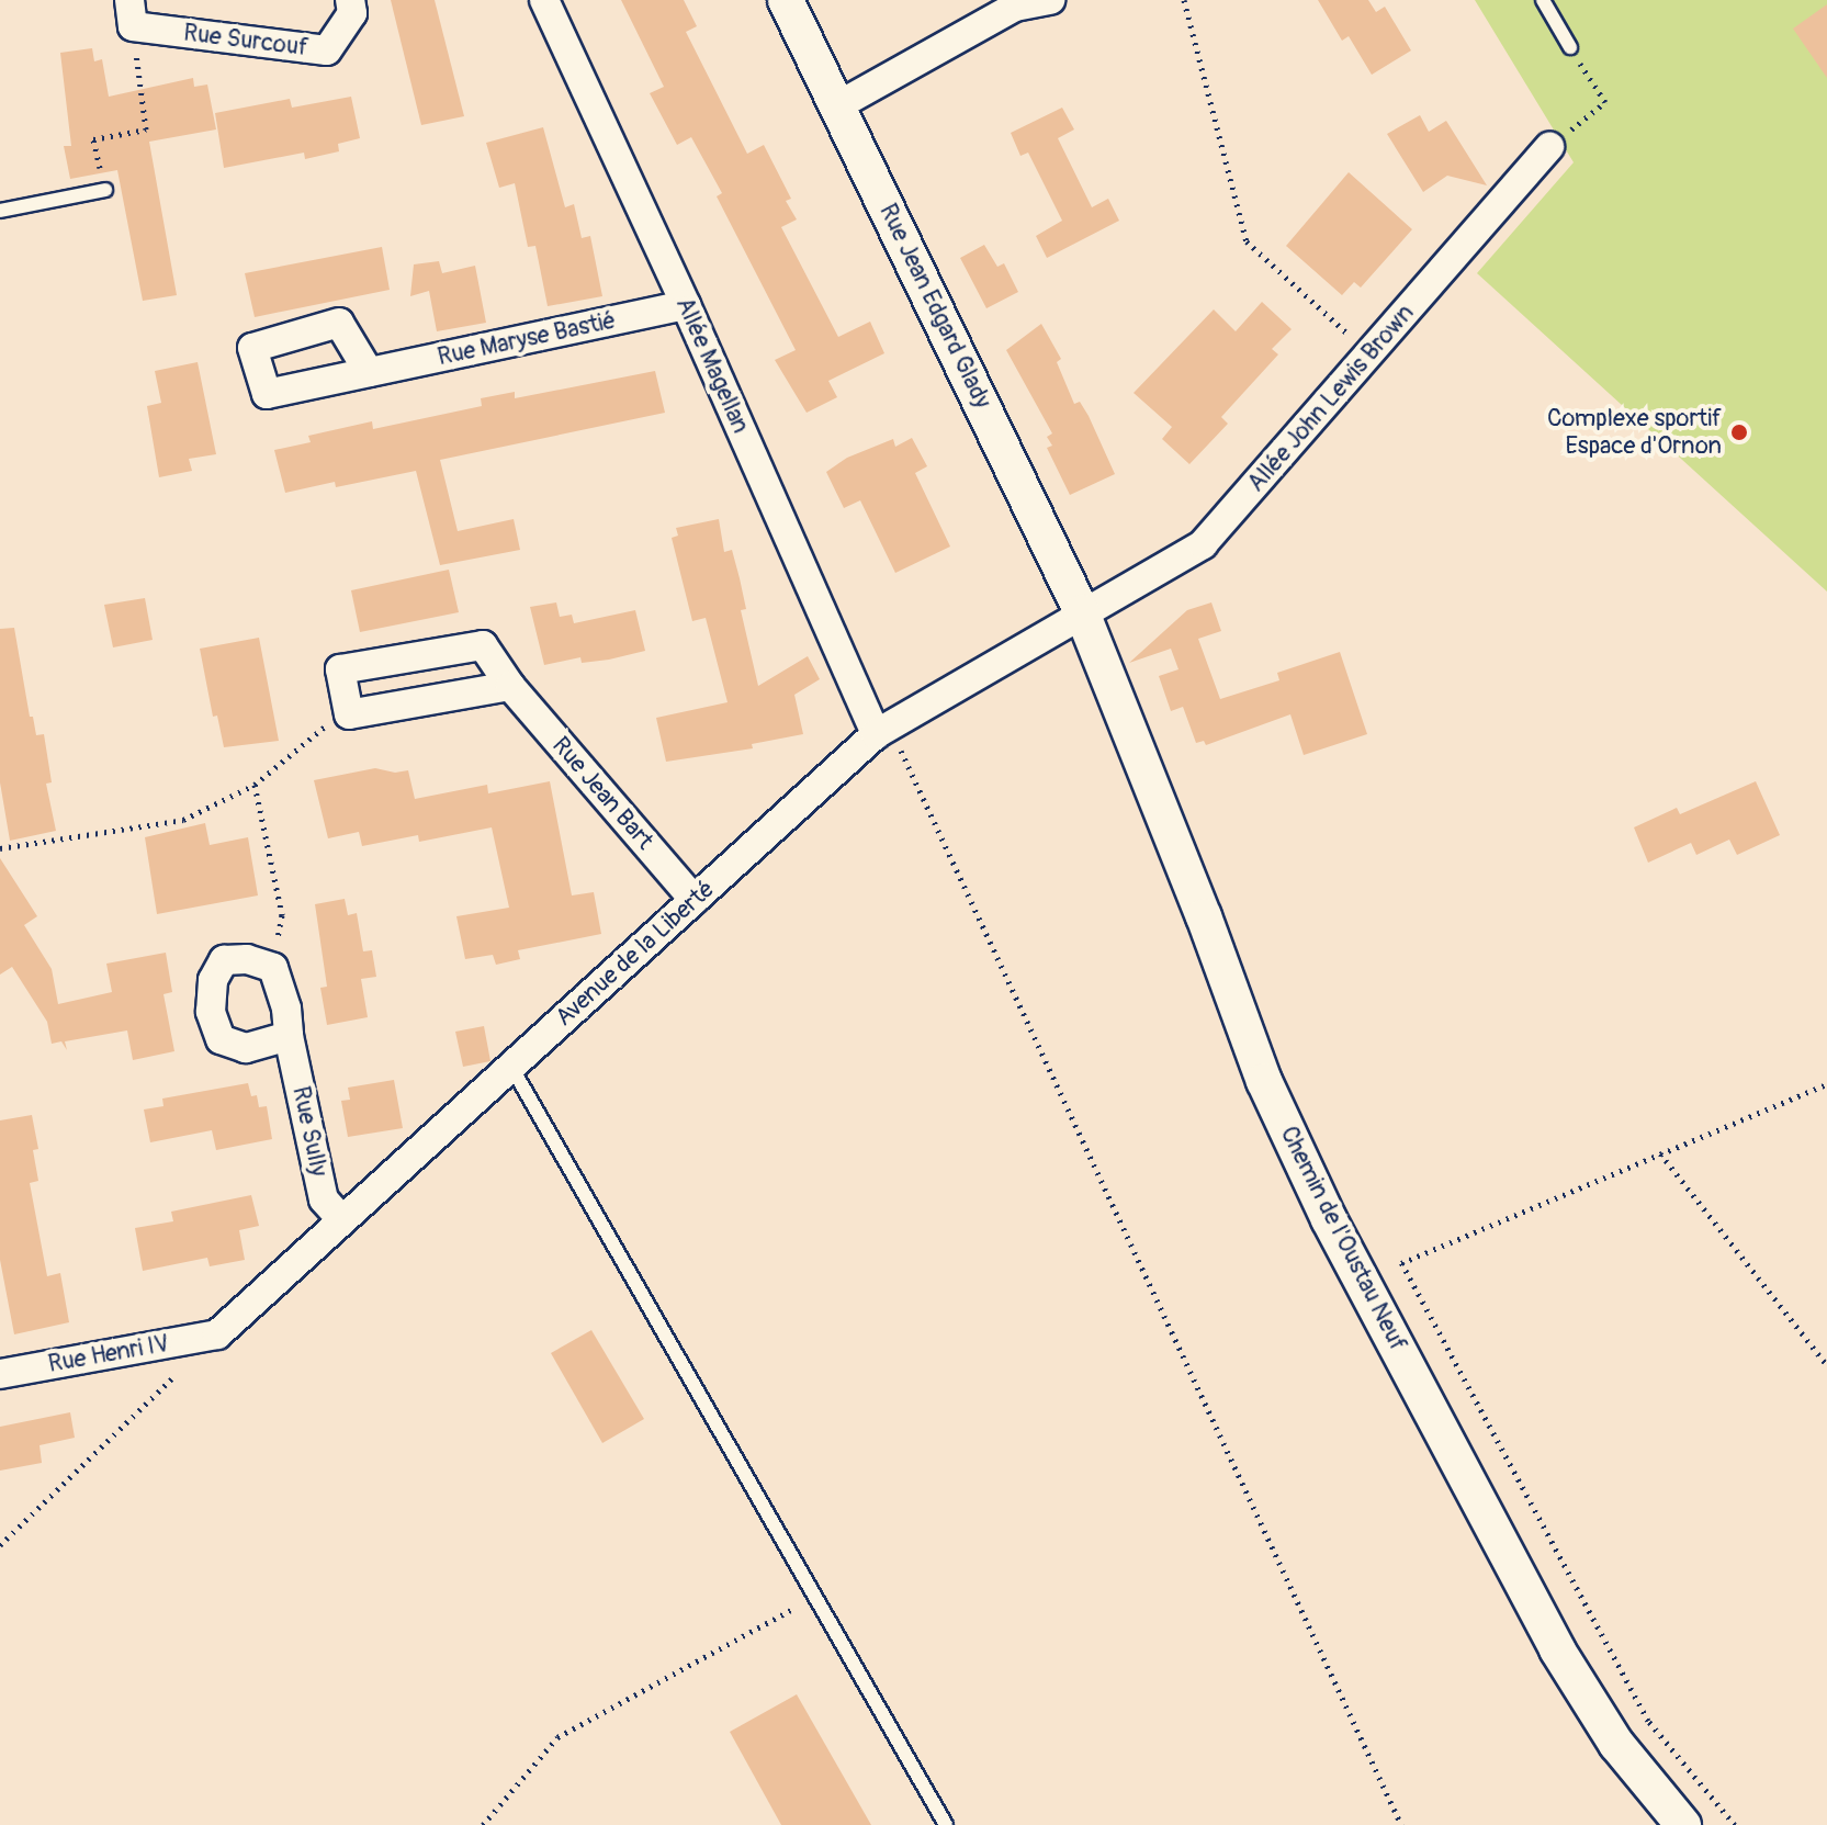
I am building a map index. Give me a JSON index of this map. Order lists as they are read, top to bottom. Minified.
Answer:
{"streets":{"street":["Rue Surcouf","Rue Jean Edgard Glady","Rue Maryse Bastié","Allée Magellan","Allée John Lewis Brown","Rue Jean Bart","Avenue de la Liberté","Rue Sully","Chemin de l'Oustau Neuf","Rue Henri IV"]},"crossings":[["Rue Jean Edgard Glady","Allée John Lewis Brown"],["Rue Jean Edgard Glady","Avenue de la Liberté"],["Rue Jean Edgard Glady","Chemin de l'Oustau Neuf"],["Rue Maryse Bastié","Allée Magellan"],["Allée Magellan","Avenue de la Liberté"],["Allée John Lewis Brown","Avenue de la Liberté"],["Allée John Lewis Brown","Chemin de l'Oustau Neuf"],["Rue Jean Bart","Avenue de la Liberté"],["Avenue de la Liberté","Rue Sully"],["Avenue de la Liberté","Chemin de l'Oustau Neuf"],["Avenue de la Liberté","Rue Henri IV"]],"places":["Complexe sportif Espace d'Ornon"]}
